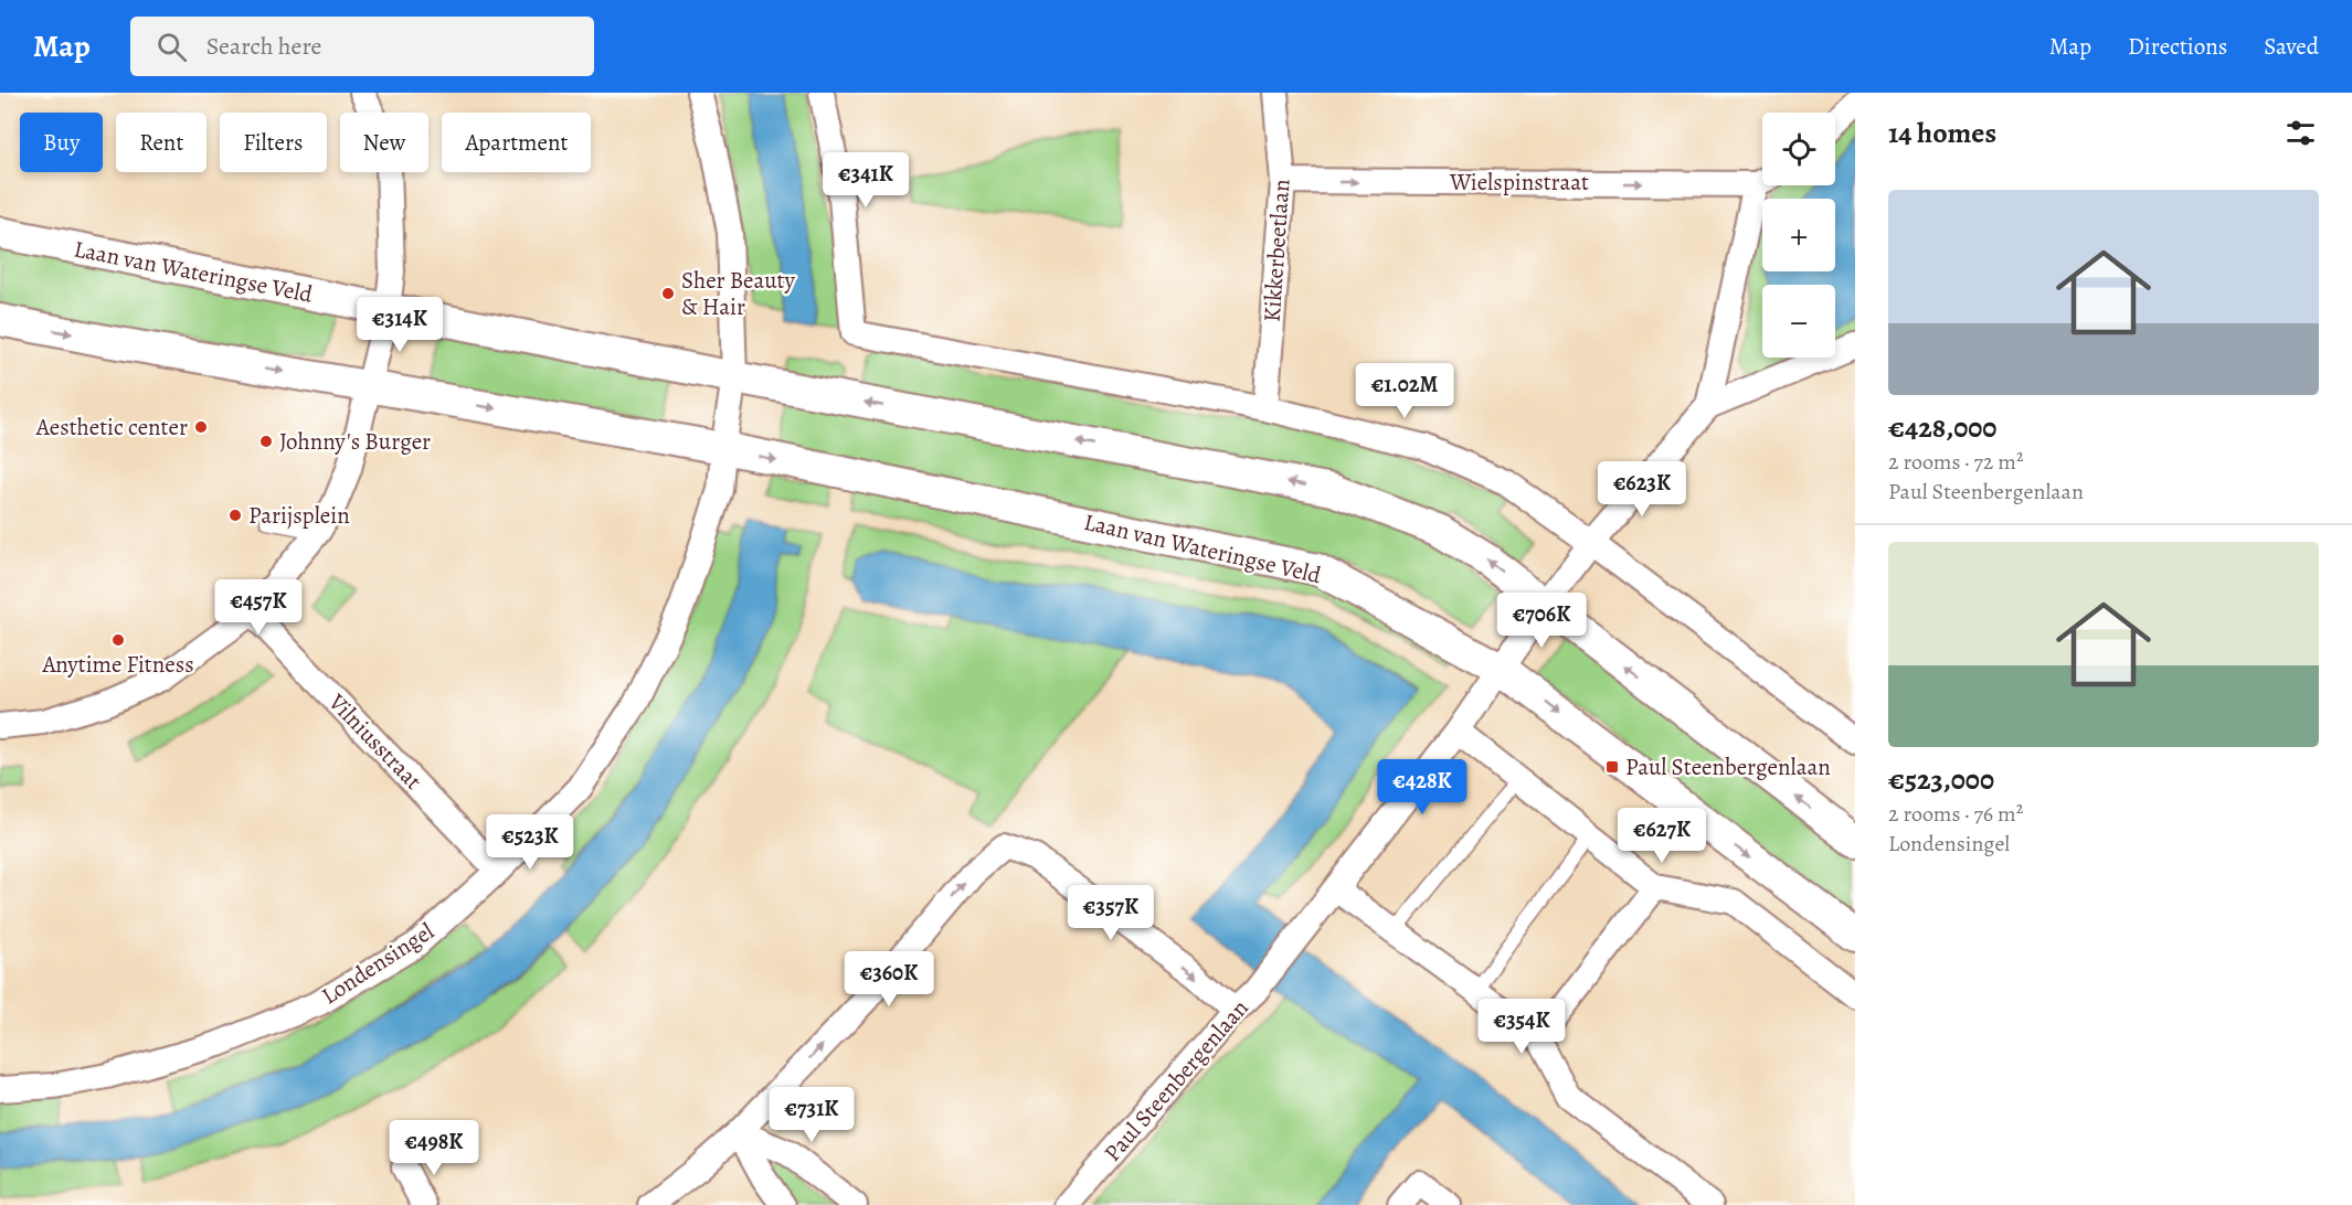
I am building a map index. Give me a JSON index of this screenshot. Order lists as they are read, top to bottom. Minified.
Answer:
{"streets":{"street":["Wielspinstraat","Kikkerbeetlaan","Laan van Wateringse Veld","Vilniusstraat","Londensingel","Paul Steenbergenlaan"]},"crossings":[["Wielspinstraat","Kikkerbeetlaan"],["Laan van Wateringse Veld","Londensingel"],["Laan van Wateringse Veld","Paul Steenbergenlaan"],["Vilniusstraat","Londensingel"]],"one_way":["Wielspinstraat"],"places":{"other":["Sher Beauty & Hair","Aesthetic center","Johnny's Burger","Parijsplein","Anytime Fitness"],"transit":["Paul Steenbergenlaan"]},"page":{"header":"Map","search":"Search here","nav":["Map","Directions","Saved"],"heading":"14 homes","map_buttons":["+","−"],"chip":["Buy","Rent","Filters","New","Apartment"],"price":["€341K","€314K","€1.02M","€623K","€457K","€706K","€428K","€627K","€523K","€357K","€360K","€354K","€731K","€498K"],"list":[{"name":"€428,000","note":"2 rooms · 72 m² · Paul Steenbergenlaan"},{"name":"€523,000","note":"2 rooms · 76 m² · Londensingel"}]}}
